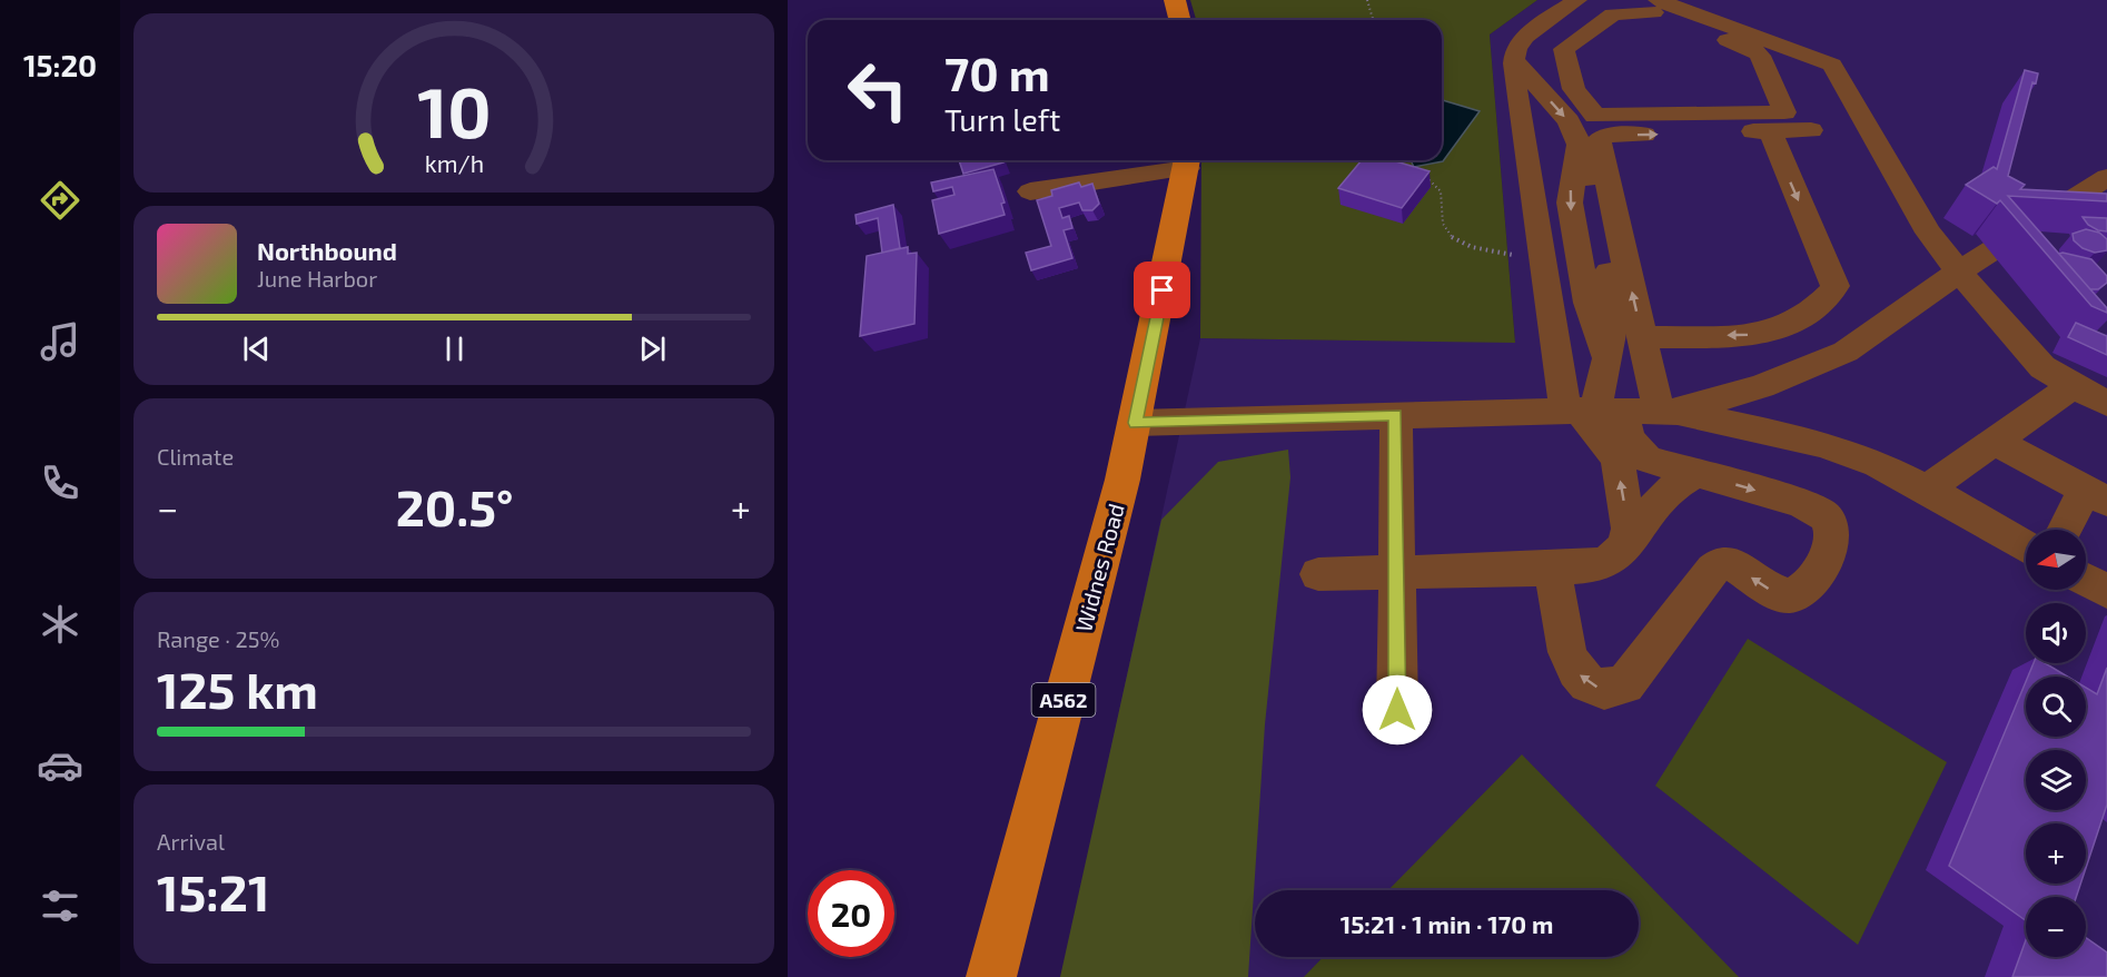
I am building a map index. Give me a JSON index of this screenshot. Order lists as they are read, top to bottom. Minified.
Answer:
{"streets":{"main road":["Widnes Road","A562"]},"north":"left","page":{"tabs":"15:20","turn":["70 m","Turn left"],"song":["Northbound","June Harbor"],"tile":["Climate",["Range · 25%","125 km"],["Arrival","15:21"]],"heat":["−","20.5°","+"],"map_buttons":["+","−"],"limit":"20","trip":"15:21 · 1 min · 170 m","gauge":["10","km/h"]}}
